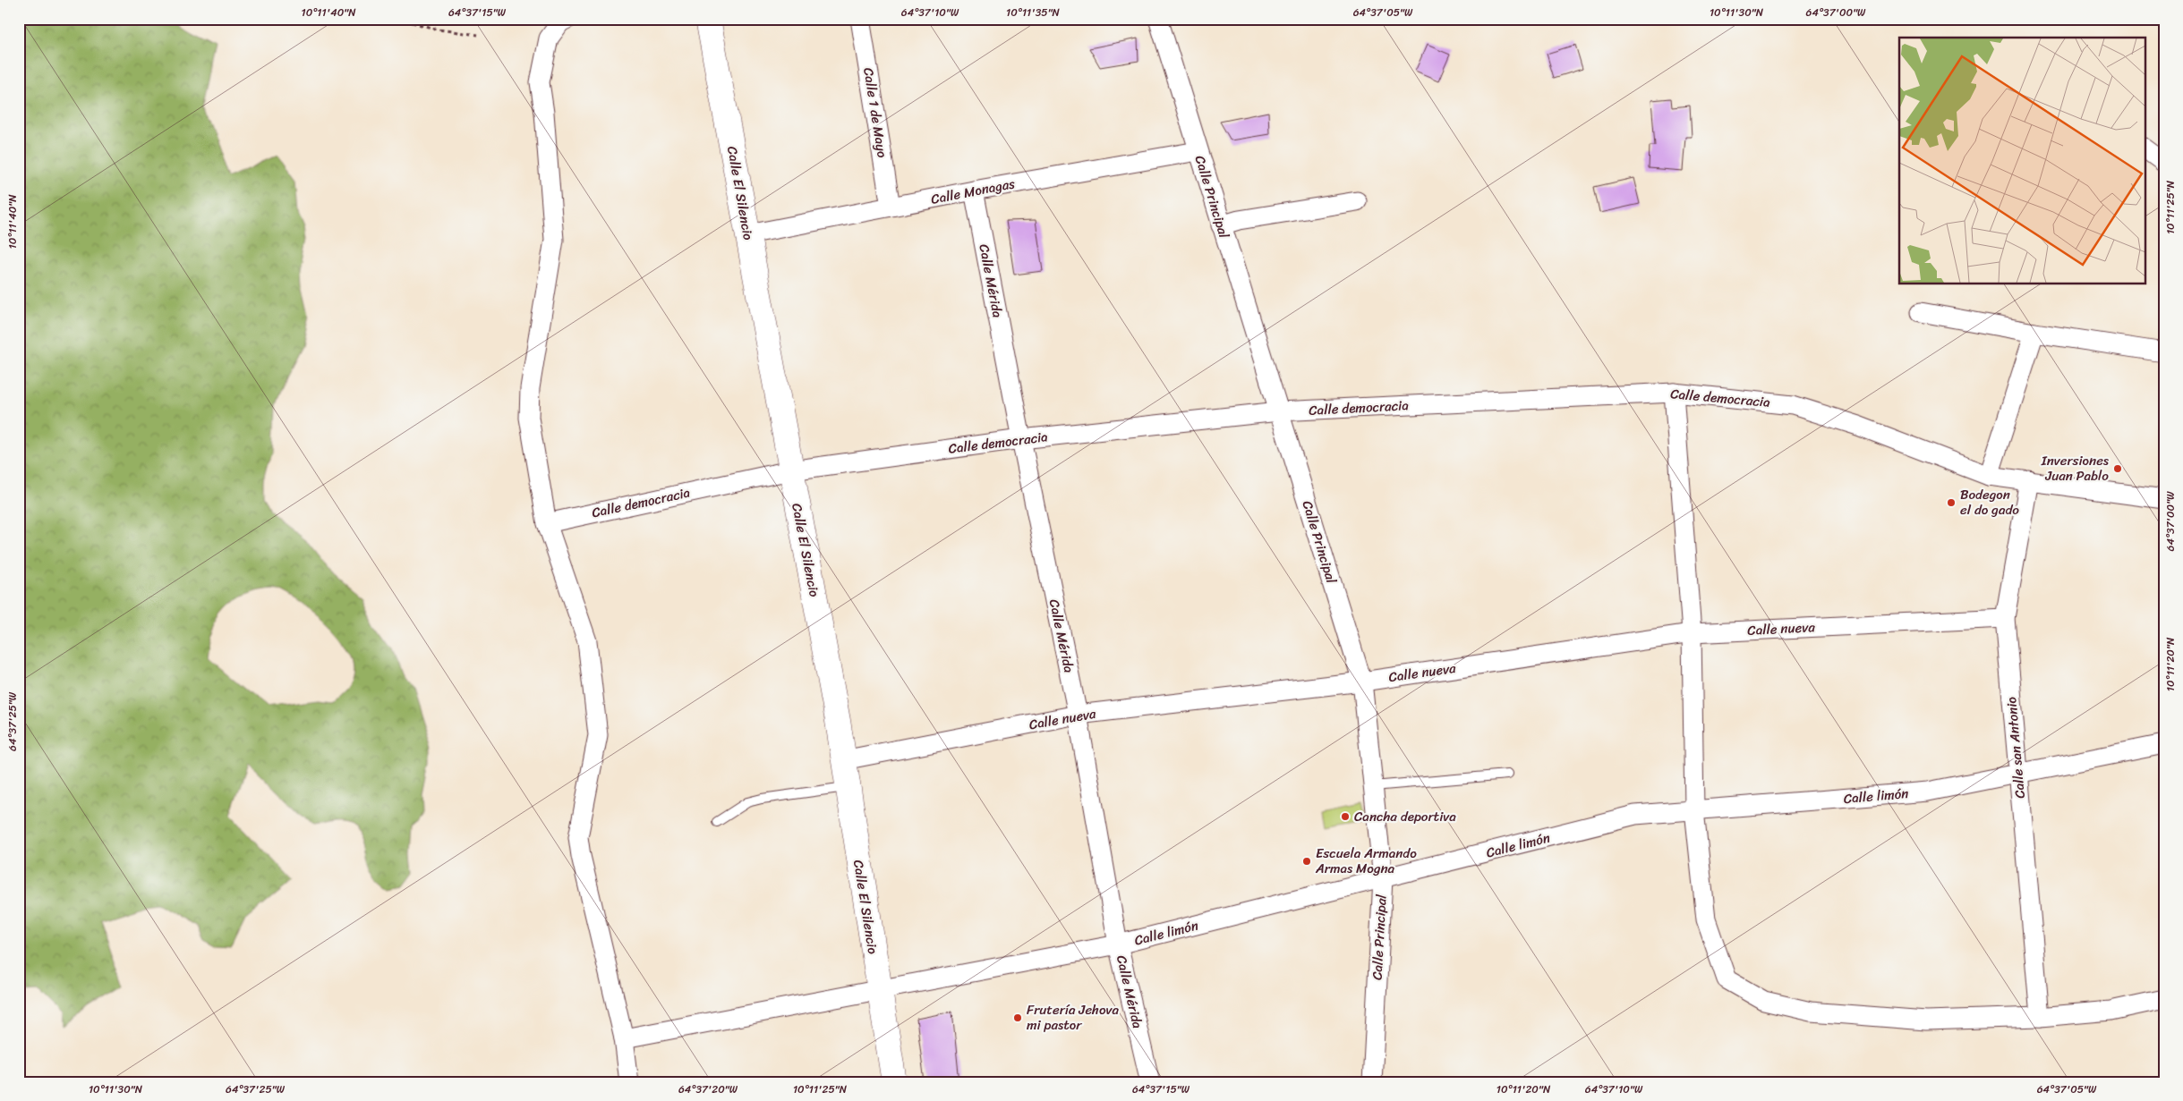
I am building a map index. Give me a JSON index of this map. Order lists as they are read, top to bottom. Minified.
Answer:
{"streets":{"street":["Calle 1 de Mayo","Calle Monagas","Calle El Silencio","Calle Principal","Calle Mérida","Calle democracia","Calle nueva","Calle san Antonio","Calle limón"]},"crossings":[["Calle 1 de Mayo","Calle Monagas"],["Calle Monagas","Calle El Silencio"],["Calle Monagas","Calle Principal"],["Calle Monagas","Calle Mérida"],["Calle El Silencio","Calle democracia"],["Calle El Silencio","Calle nueva"],["Calle El Silencio","Calle limón"],["Calle Principal","Calle democracia"],["Calle Principal","Calle nueva"],["Calle Principal","Calle limón"],["Calle Mérida","Calle democracia"],["Calle Mérida","Calle nueva"],["Calle Mérida","Calle limón"],["Calle democracia","Calle san Antonio"],["Calle nueva","Calle san Antonio"],["Calle san Antonio","Calle limón"]],"places":["Inversiones Juan Pablo","Bodegon el do gado","Cancha deportiva","Escuela Armando Armas Mogna","Frutería Jehova mi pastor"],"coordinates":["10°11'40\"N","64°37'15\"W","64°37'10\"W","10°11'35\"N","64°37'05\"W","10°11'30\"N","64°37'00\"W","10°11'25\"N","10°11'20\"N","64°37'25\"W","64°37'20\"W"]}
